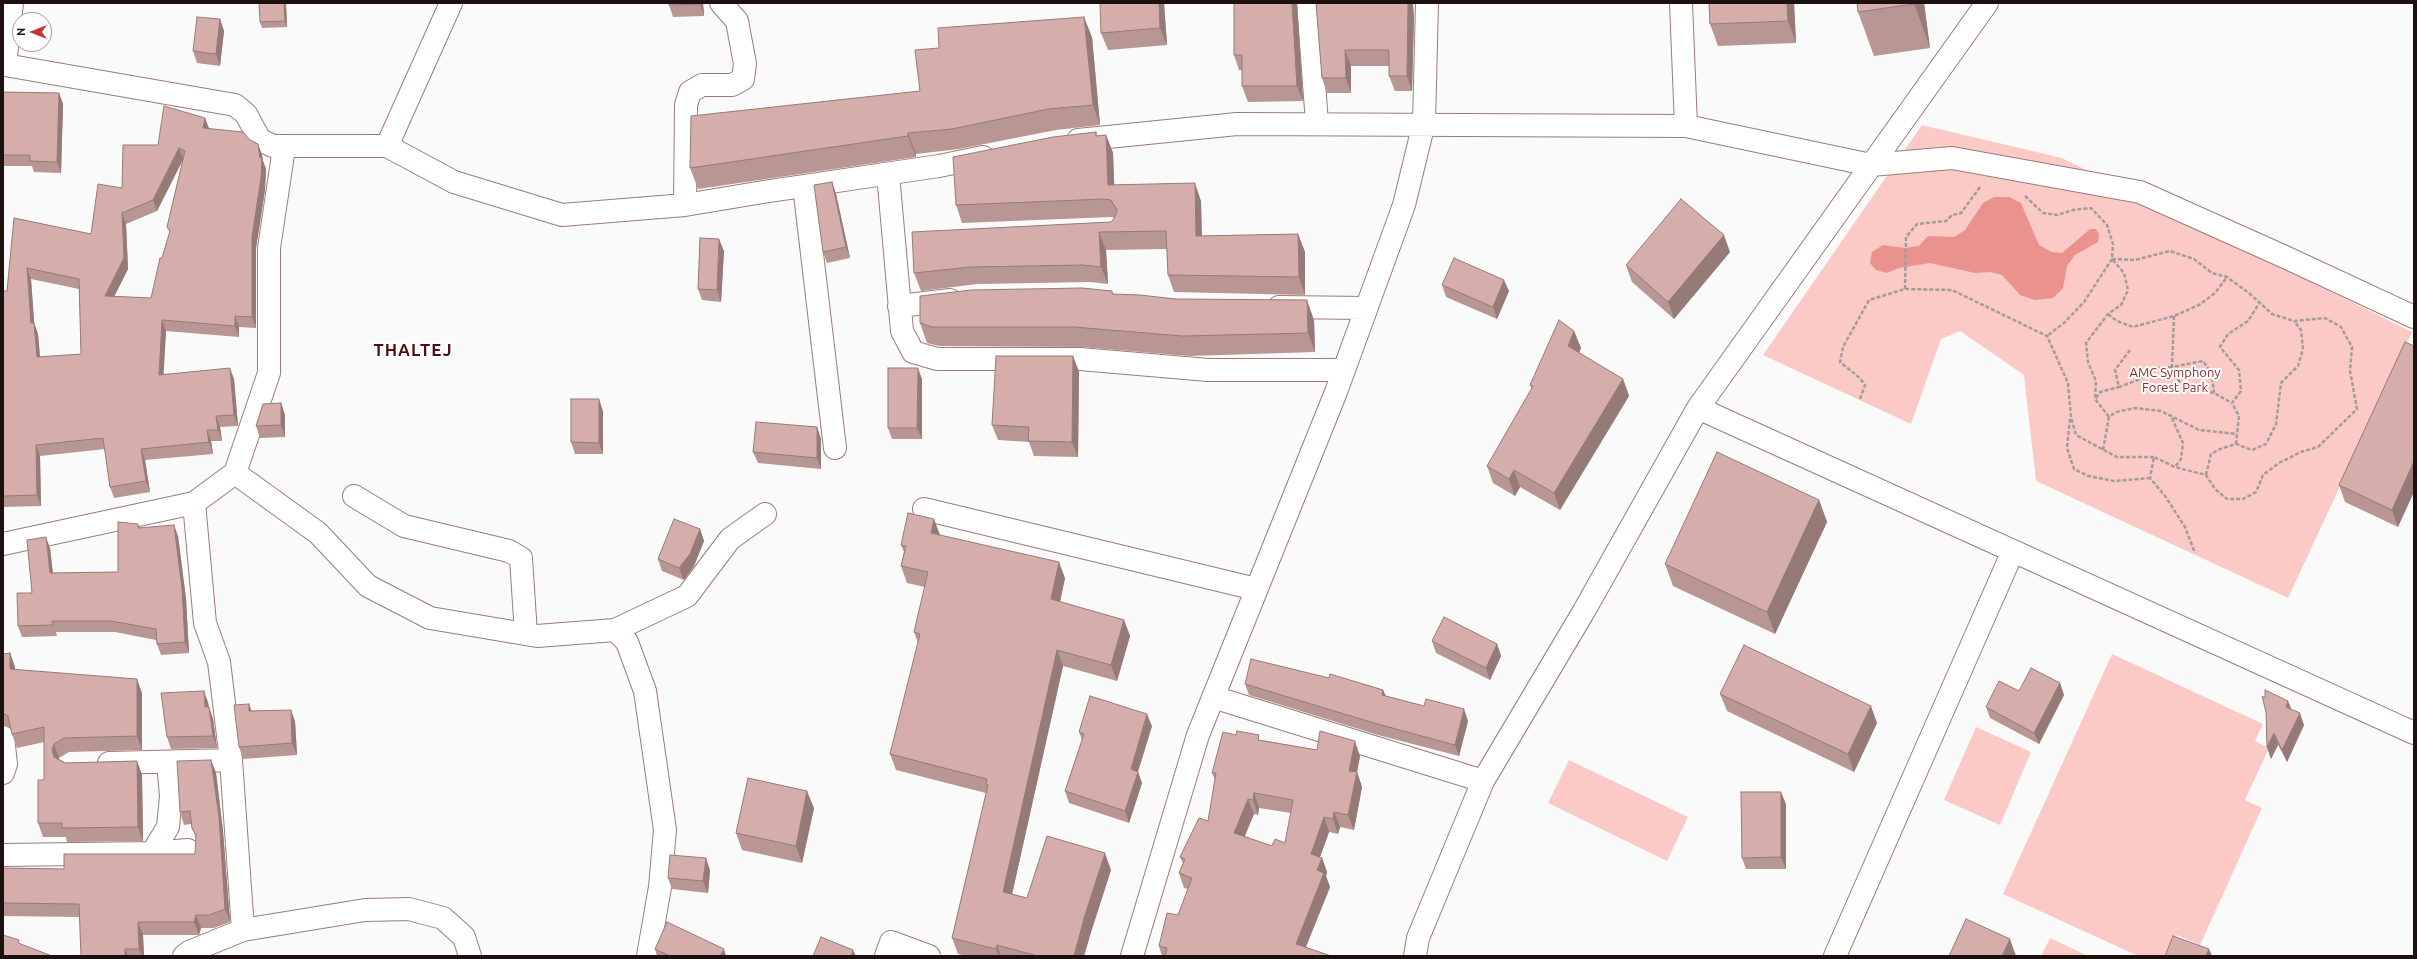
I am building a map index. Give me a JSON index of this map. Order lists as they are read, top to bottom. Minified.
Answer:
{"districts":["THALTEJ"],"parks":["AMC Symphony Forest Park"],"north":"left"}
